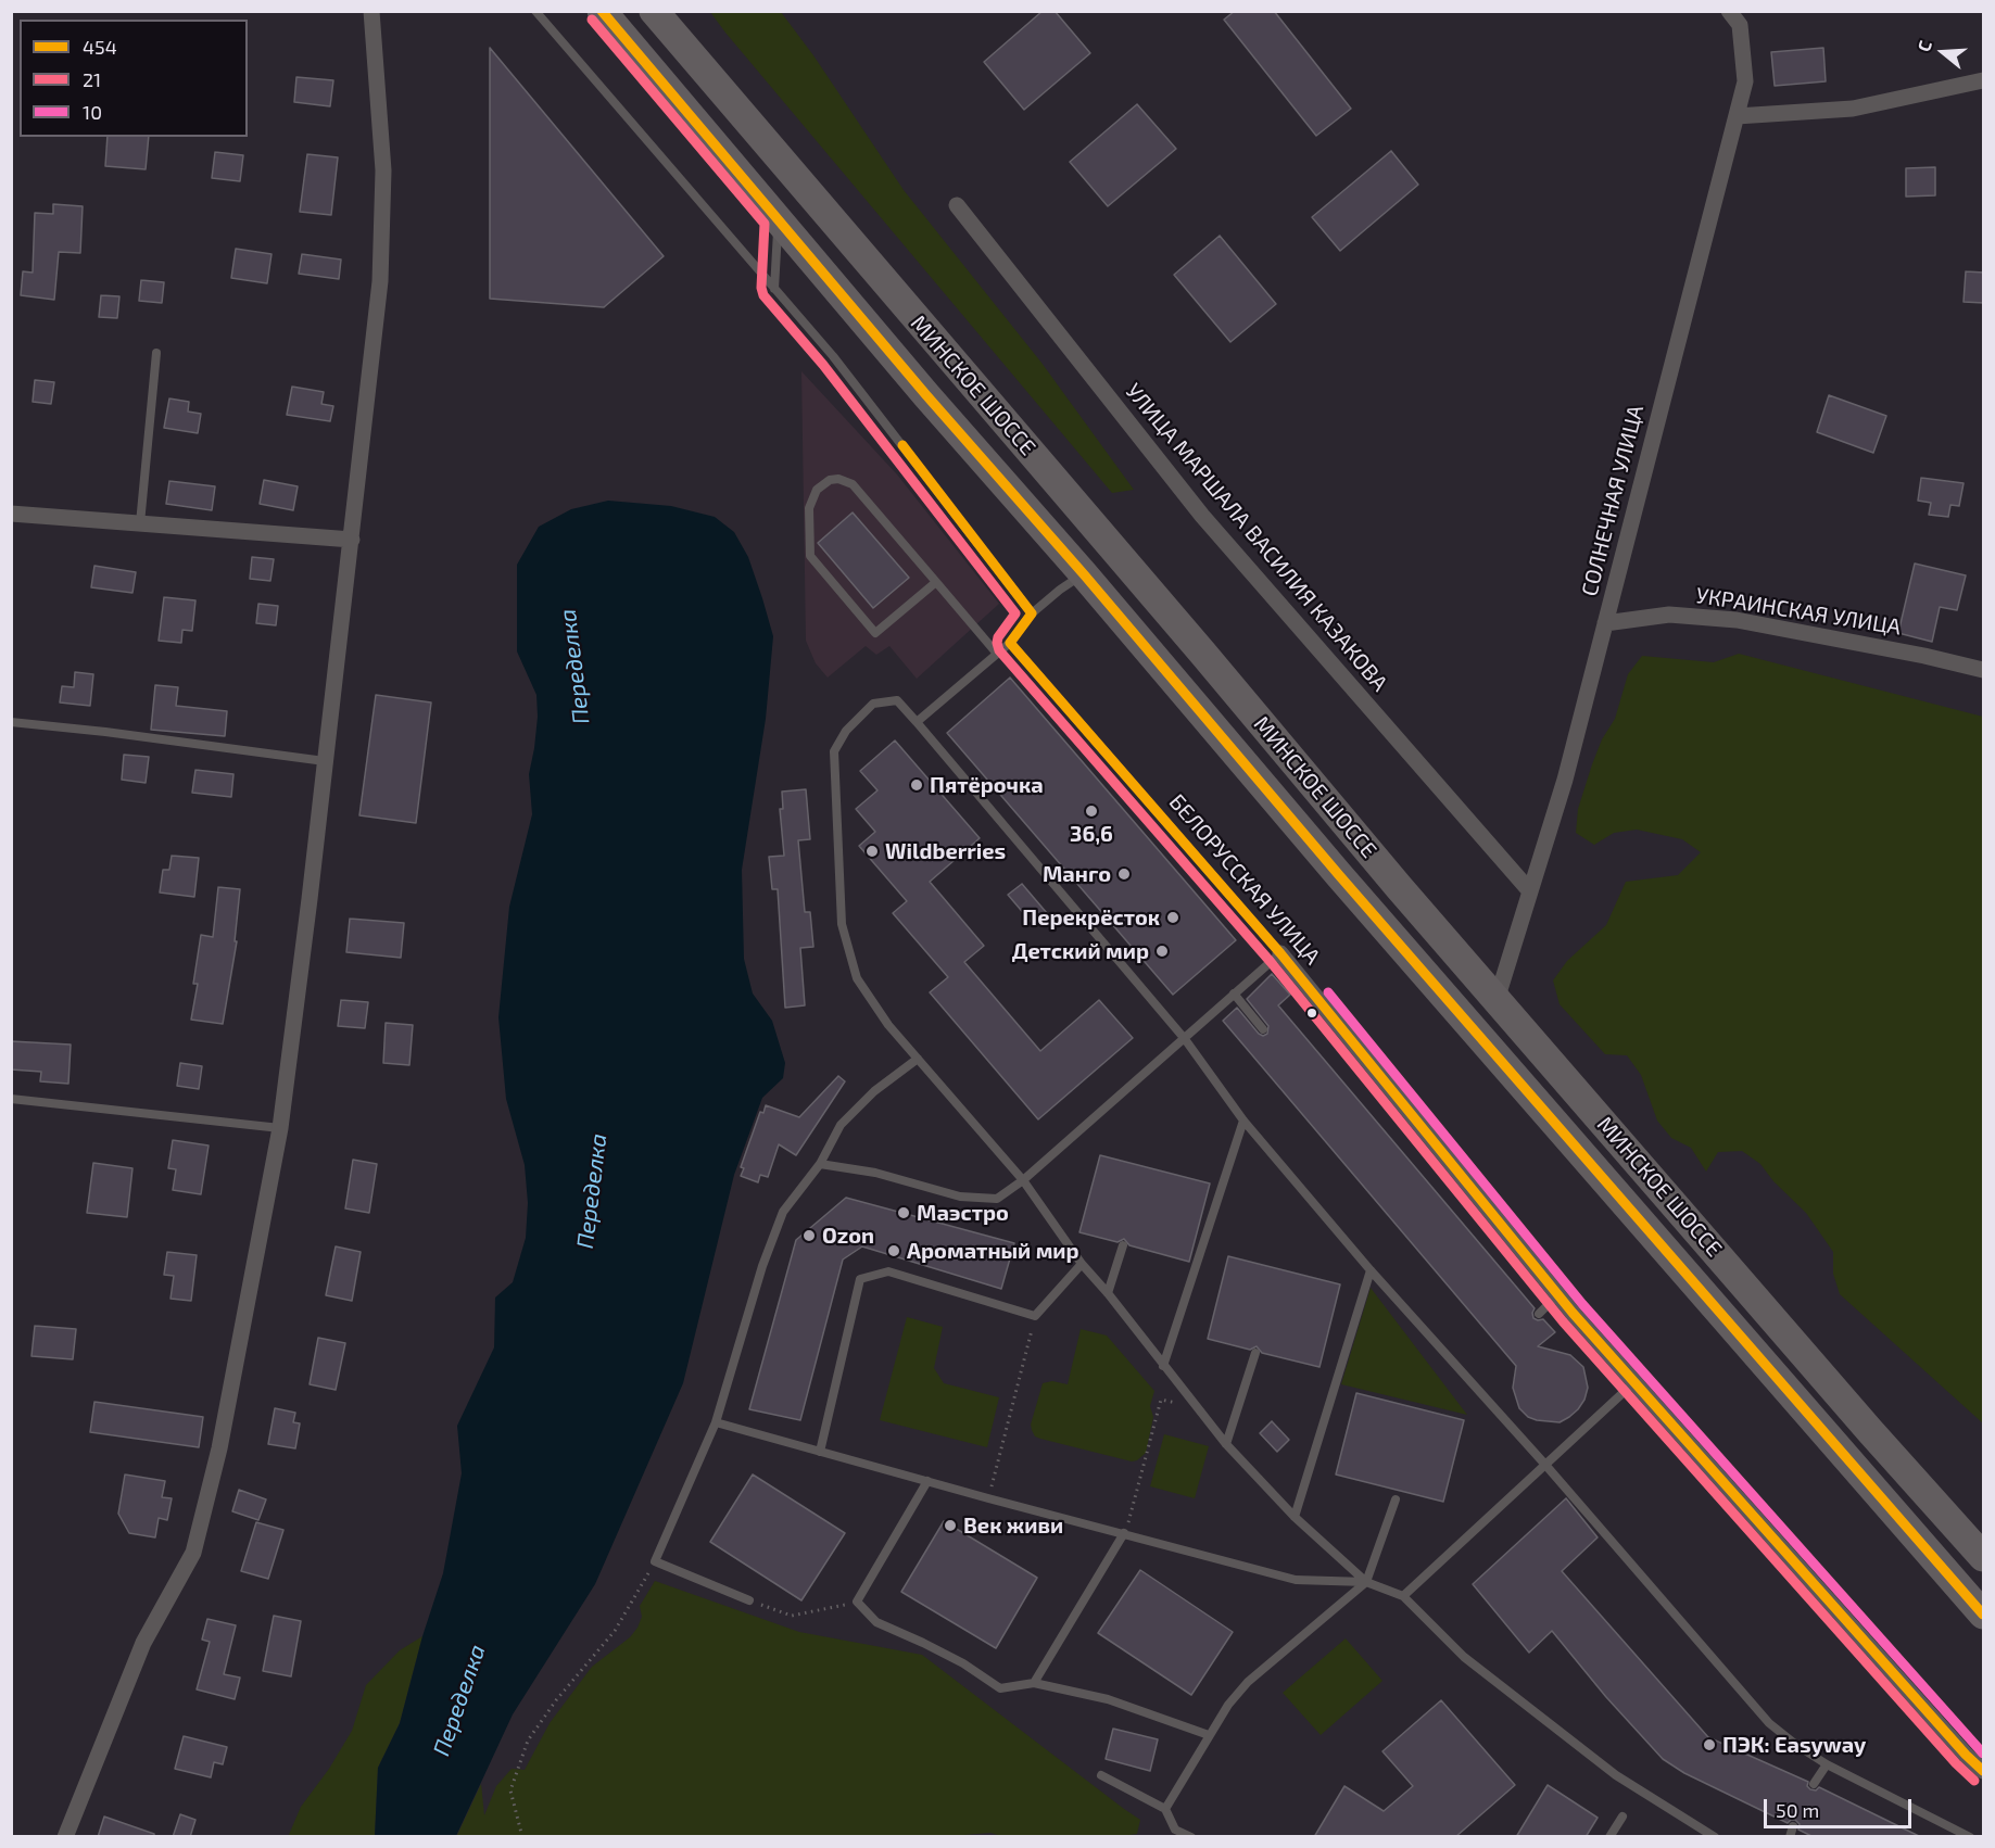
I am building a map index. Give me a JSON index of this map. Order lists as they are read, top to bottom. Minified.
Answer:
{"streets":{"highway":["МИНСКОЕ ШОССЕ"],"street":["СОЛНЕЧНАЯ УЛИЦА","УЛИЦА МАРШАЛА ВАСИЛИЯ КАЗАКОВА","УКРАИНСКАЯ УЛИЦА","БЕЛОРУССКАЯ УЛИЦА"]},"crossings":[["МИНСКОЕ ШОССЕ","СОЛНЕЧНАЯ УЛИЦА"],["СОЛНЕЧНАЯ УЛИЦА","УЛИЦА МАРШАЛА ВАСИЛИЯ КАЗАКОВА"],["СОЛНЕЧНАЯ УЛИЦА","УКРАИНСКАЯ УЛИЦА"]],"water":["Переделка"],"places":["Пятёрочка","36,6","Wildberries","Манго","Перекрёсток","Детский мир","Маэстро","Ozon","Ароматный мир","Век живи","ПЭК: Easyway"],"lines":["transit line 454","transit line 21","transit line 10"],"legend":["454","21","10"],"scale_bar":"50 m","north":"left"}
